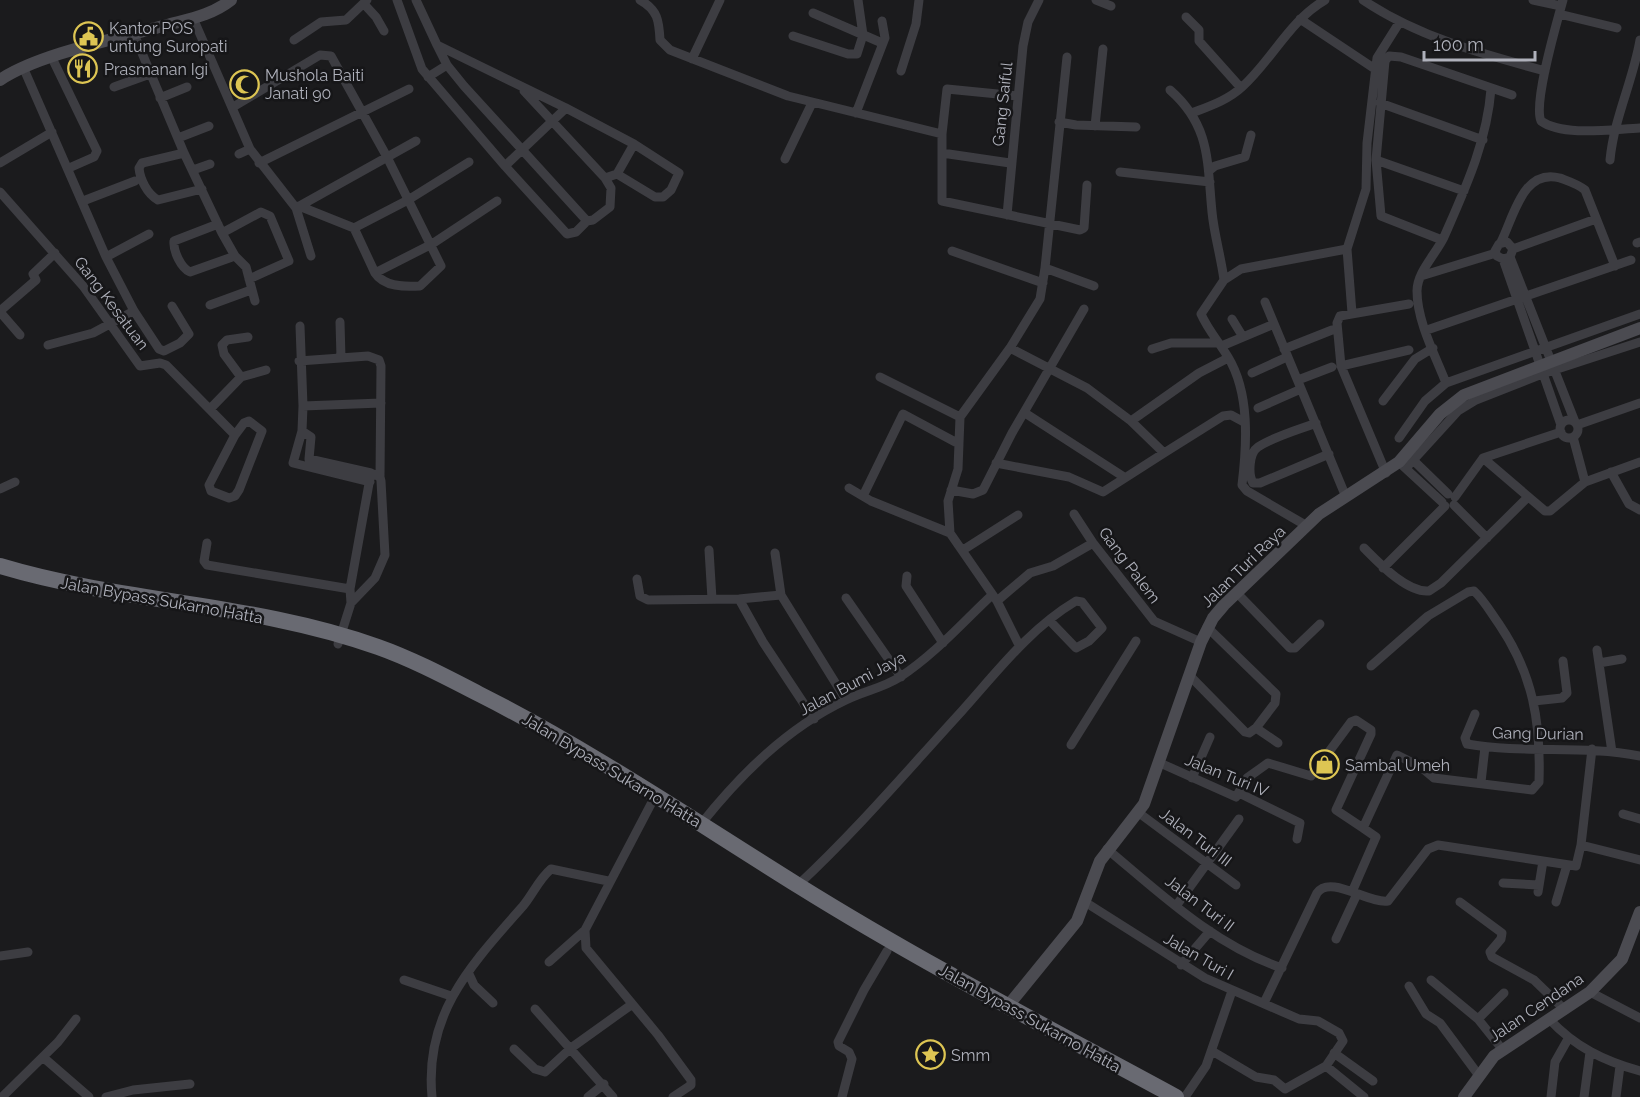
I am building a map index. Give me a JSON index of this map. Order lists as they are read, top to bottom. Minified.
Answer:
{"streets":{"highway":["Jalan Bypass Sukarno Hatta"],"street":["Gang Saiful","Gang Kesatuan","Gang Palem","Jalan Turi Raya","Jalan Bumi Jaya","Gang Durian","Jalan Turi IV","Jalan Turi III","Jalan Turi II","Jalan Turi I","Jalan Cendana"]},"crossings":[["Gang Palem","Jalan Turi Raya"],["Gang Palem","Jalan Bumi Jaya"],["Jalan Turi Raya","Jalan Bypass Sukarno Hatta"],["Jalan Turi Raya","Jalan Turi IV"],["Jalan Turi Raya","Jalan Turi III"],["Jalan Turi Raya","Jalan Turi II"],["Jalan Turi Raya","Jalan Turi I"],["Jalan Bypass Sukarno Hatta","Jalan Bumi Jaya"]],"places":{"public building":["Kantor POS untung Suropati"],"restaurant":["Prasmanan Igi"],"mosque":["Mushola Baiti Janati 90"],"shop":["Sambal Umeh"],"place":["Smm"]},"scale_bar":"100 m"}
